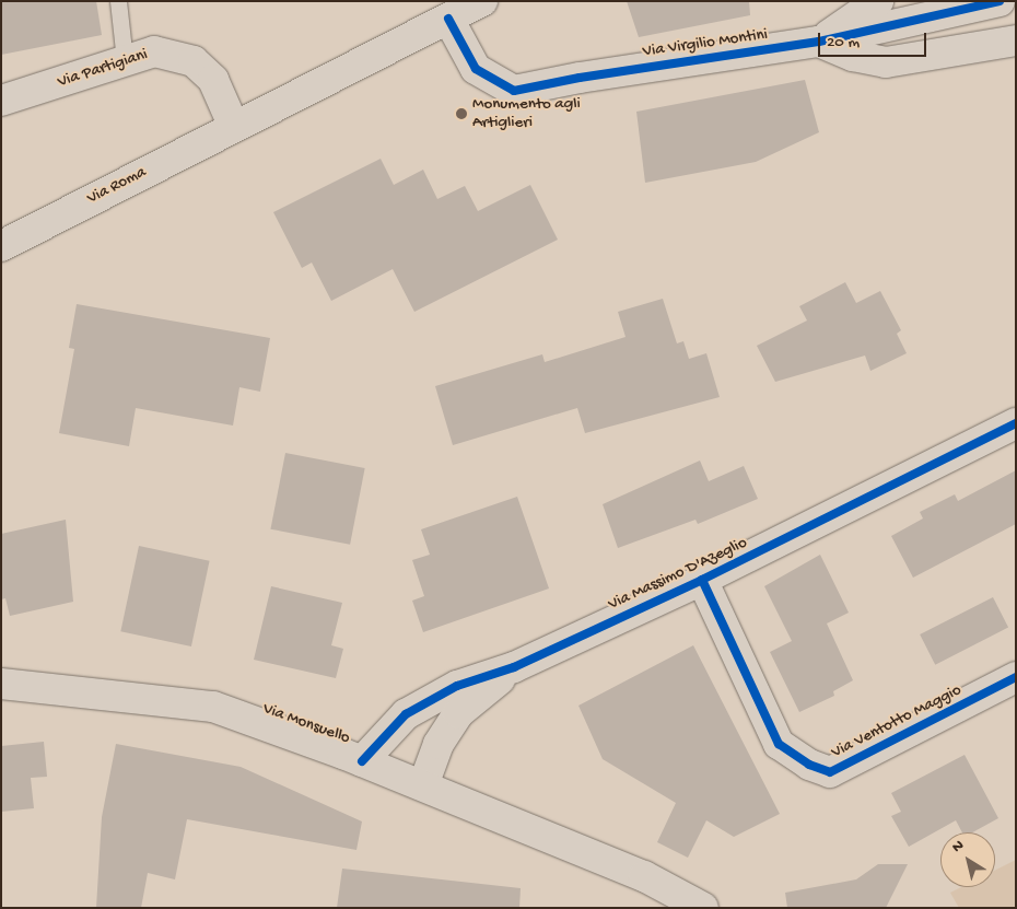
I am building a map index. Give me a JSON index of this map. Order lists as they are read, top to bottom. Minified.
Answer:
{"streets":{"street":["Via Virgilio Montini","Via Partigiani","Via Roma","Via Massimo D'Azeglio","Via Ventotto Maggio","Via Monsuello"]},"crossings":[["Via Partigiani","Via Roma"],["Via Massimo D'Azeglio","Via Ventotto Maggio"],["Via Massimo D'Azeglio","Via Monsuello"]],"places":["Monumento agli Artiglieri"],"scale_bar":"20 m","north":"top left"}
